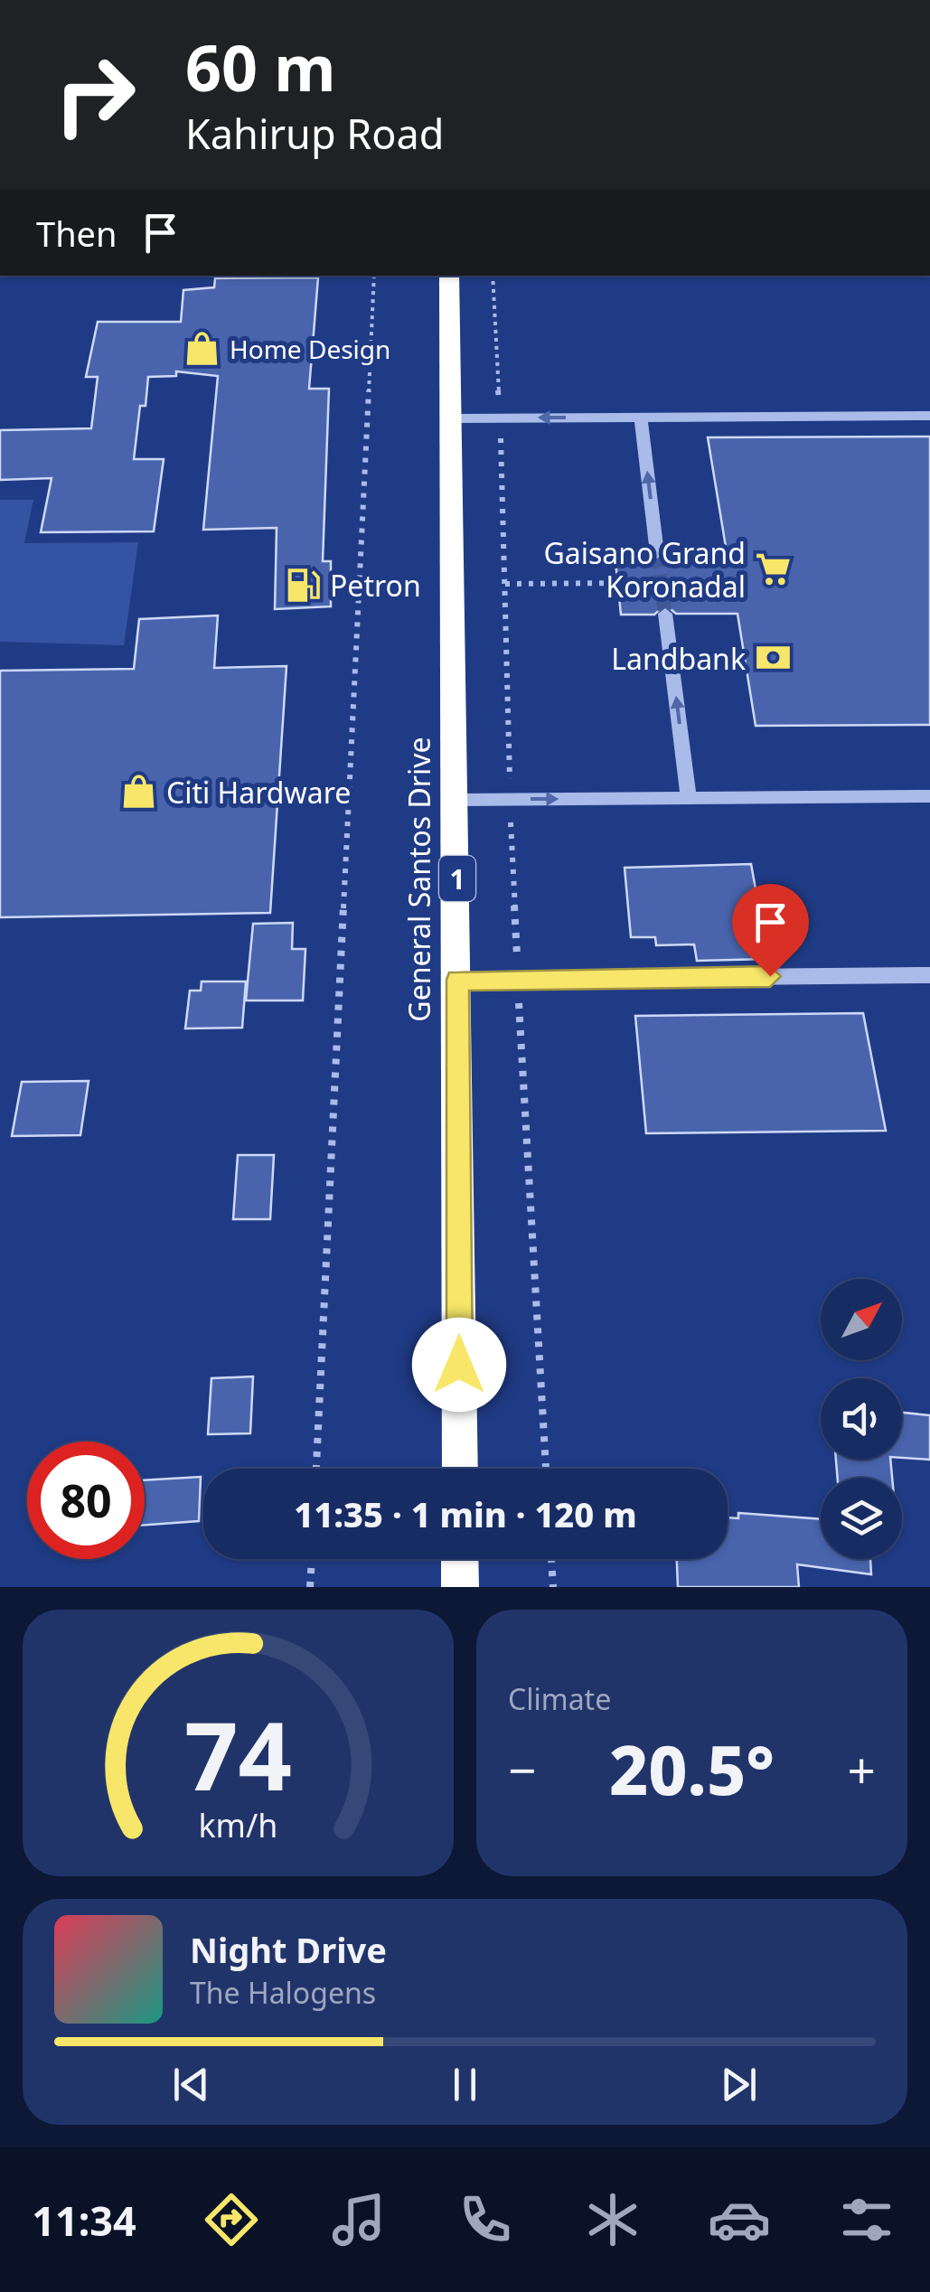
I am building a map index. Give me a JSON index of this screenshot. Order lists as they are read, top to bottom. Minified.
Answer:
{"streets":{"highway":["1","General Santos Drive"]},"places":{"shop":["Home Design","Citi Hardware"],"supermarket":["Gaisano Grand Koronadal"],"fuel station":["Petron"],"bank":["Landbank"]},"north":"top right","page":{"turn":["60 m","Kahirup Road"],"then":"Then","limit":"80","trip":"11:35 · 1 min · 120 m","tile":"Climate","heat":["−","20.5°","+"],"song":["Night Drive","The Halogens"],"tabs":"11:34","gauge":["74","km/h"]}}
